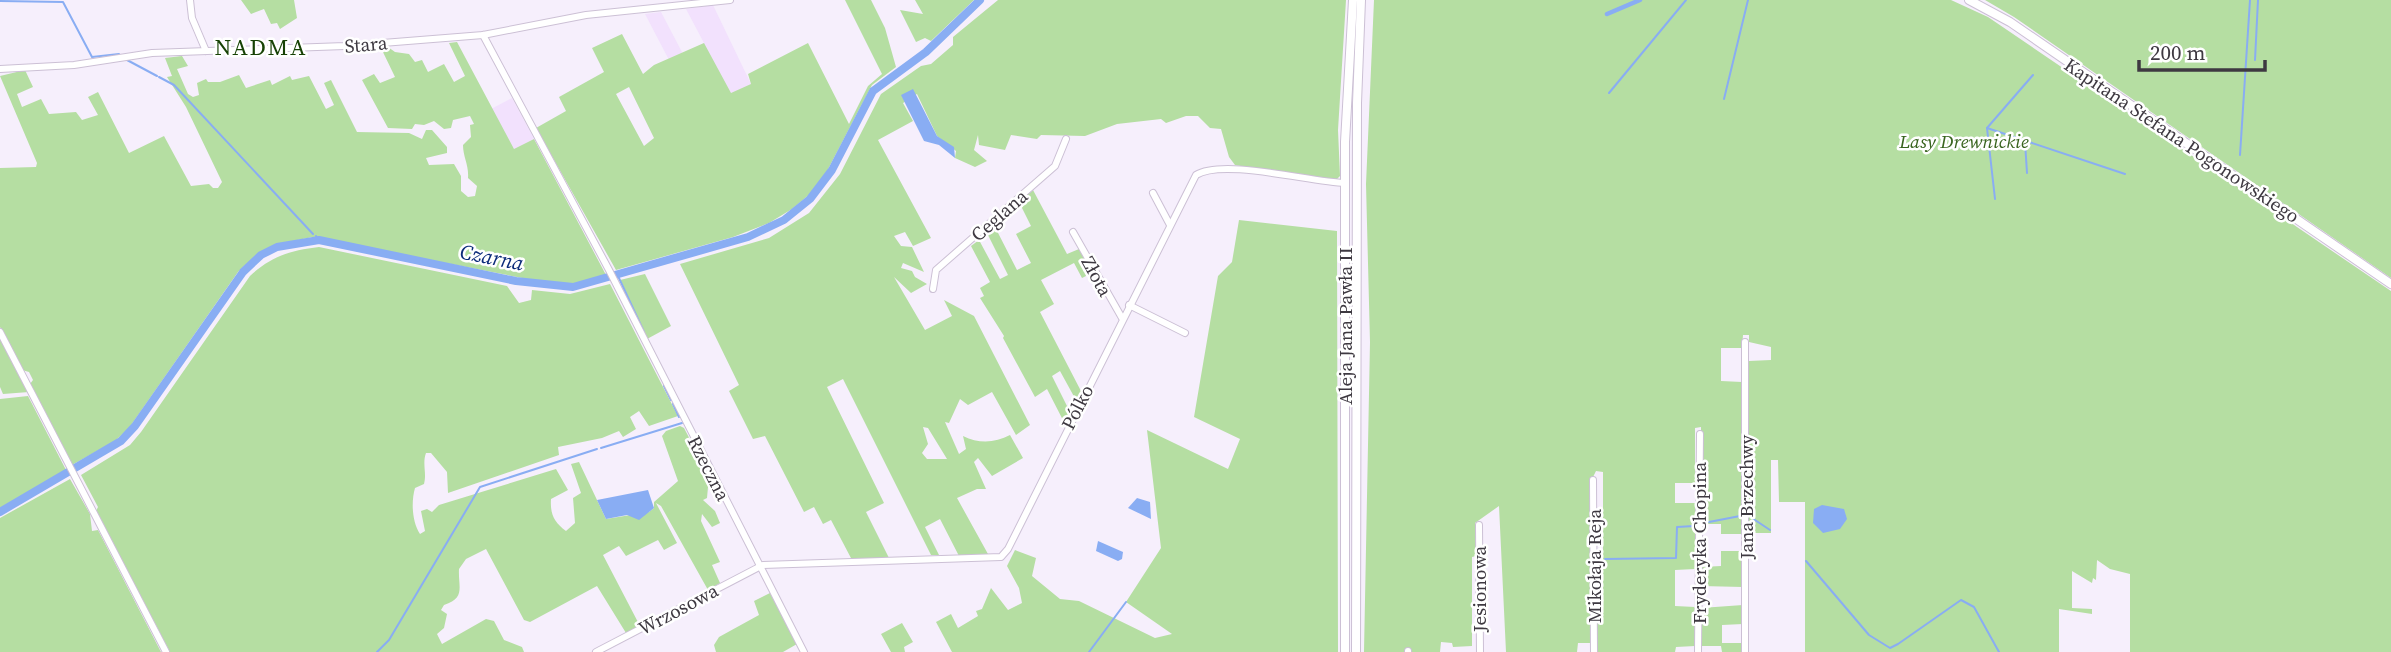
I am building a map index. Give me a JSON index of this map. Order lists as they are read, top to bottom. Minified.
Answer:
{"streets":{"main road":["Kapitana Stefana Pogonowskiego","Aleja Jana Pawła II"],"street":["Stara","Ceglana","Złota","Pólko","Rzeczna","Jana Brzechwy","Fryderyka Chopina","Mikołaja Reja","Jesionowa","Wrzosowa"]},"crossings":[["Stara","Rzeczna"],["Złota","Pólko"],["Aleja Jana Pawła II","Pólko"],["Pólko","Rzeczna"],["Pólko","Wrzosowa"],["Rzeczna","Wrzosowa"]],"districts":["NADMA"],"water":["Czarna"],"parks":["Lasy Drewnickie"],"scale_bar":"200 m"}
